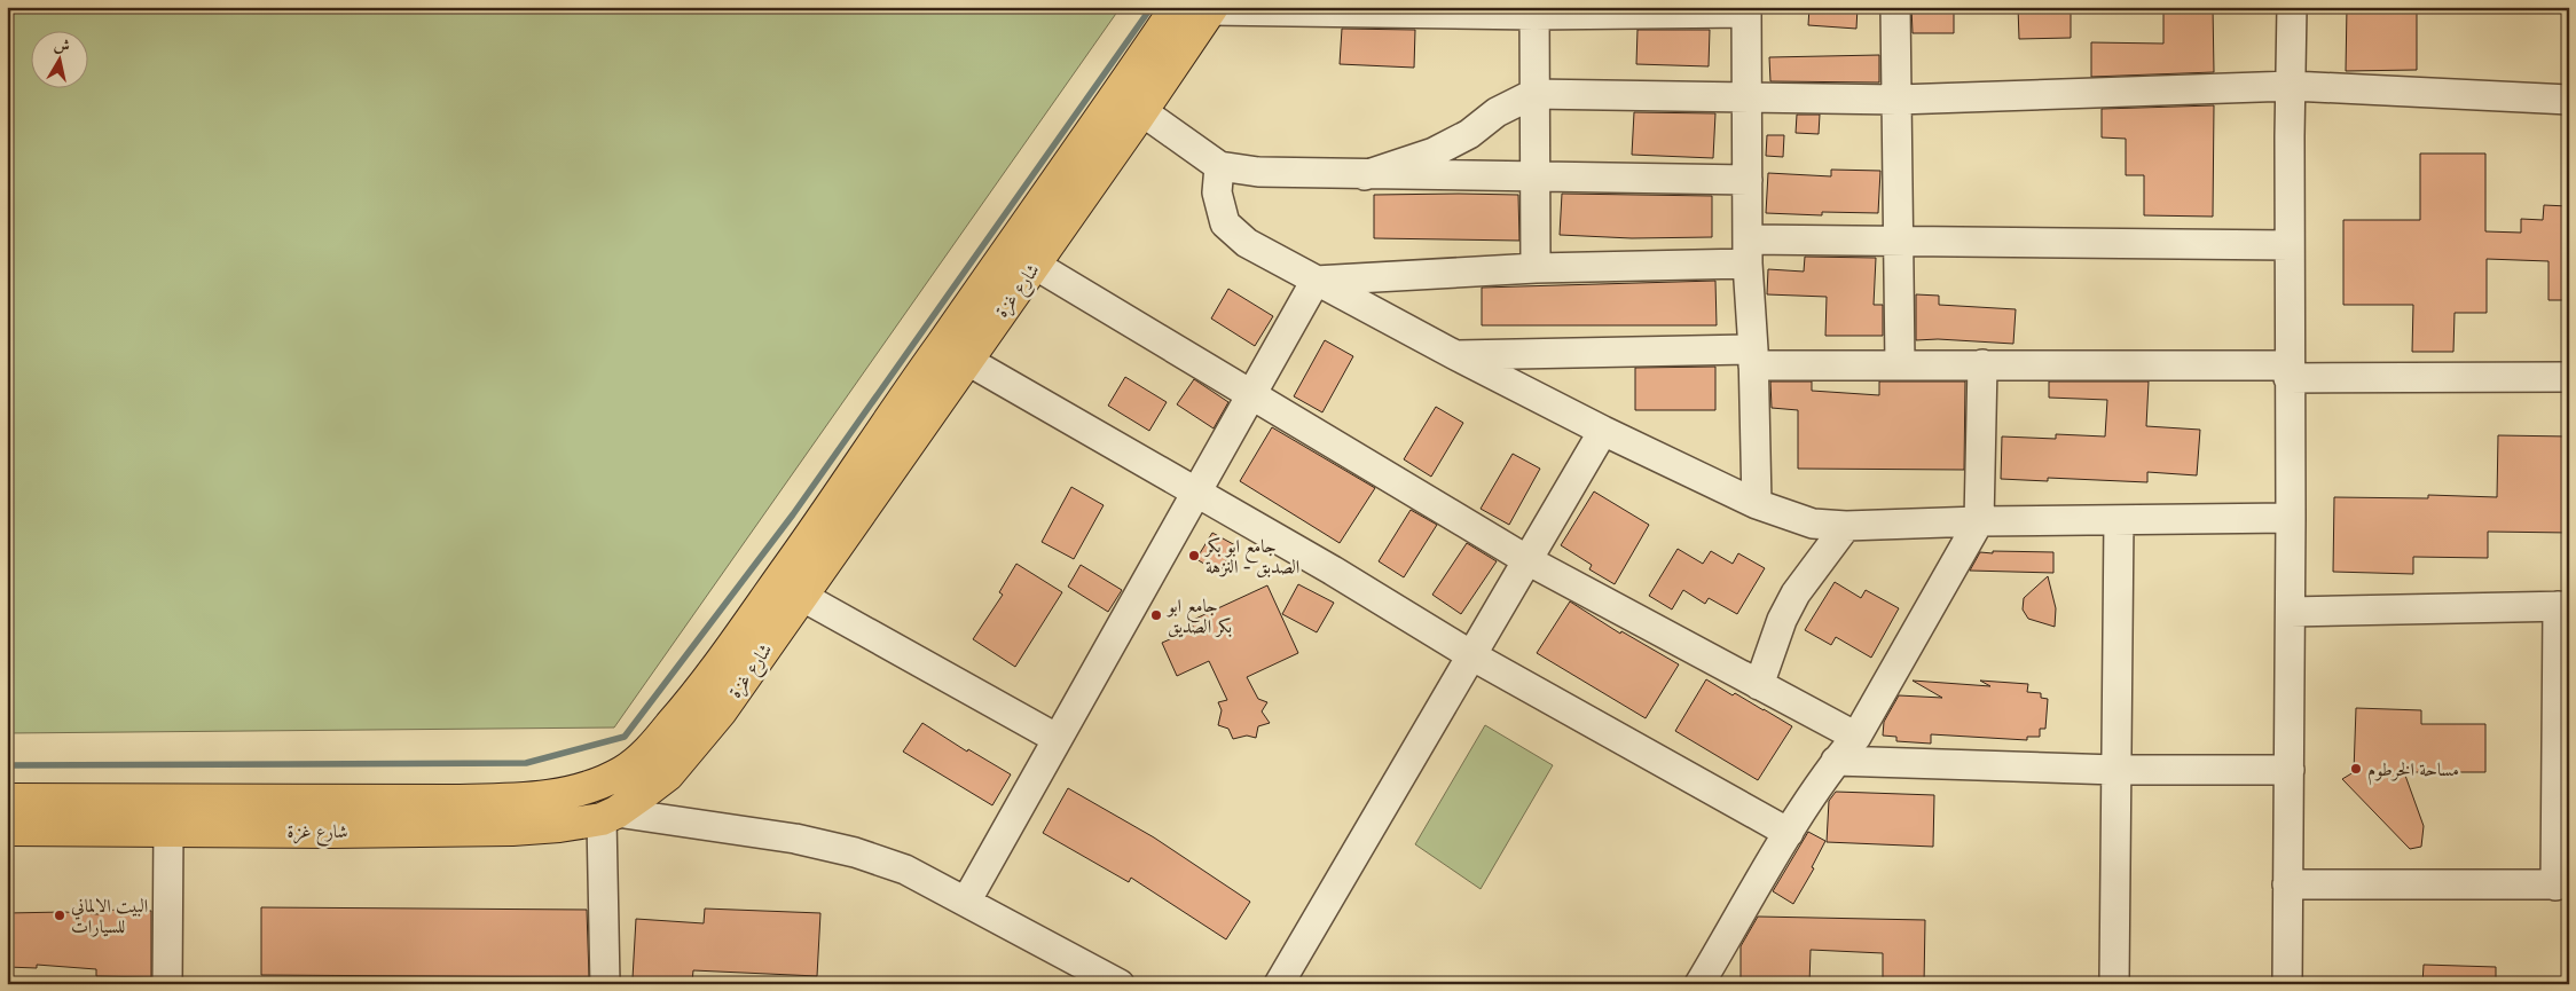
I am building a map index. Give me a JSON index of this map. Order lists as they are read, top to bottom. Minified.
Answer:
{"streets":{"main road":["شارع غزة"]},"places":["جامع ابو بكر الصدبق - النزهة","جامع ابو بكر الصديق","مساحة الخرطوم","البيت الالماني للسيارات"],"north":"top"}
